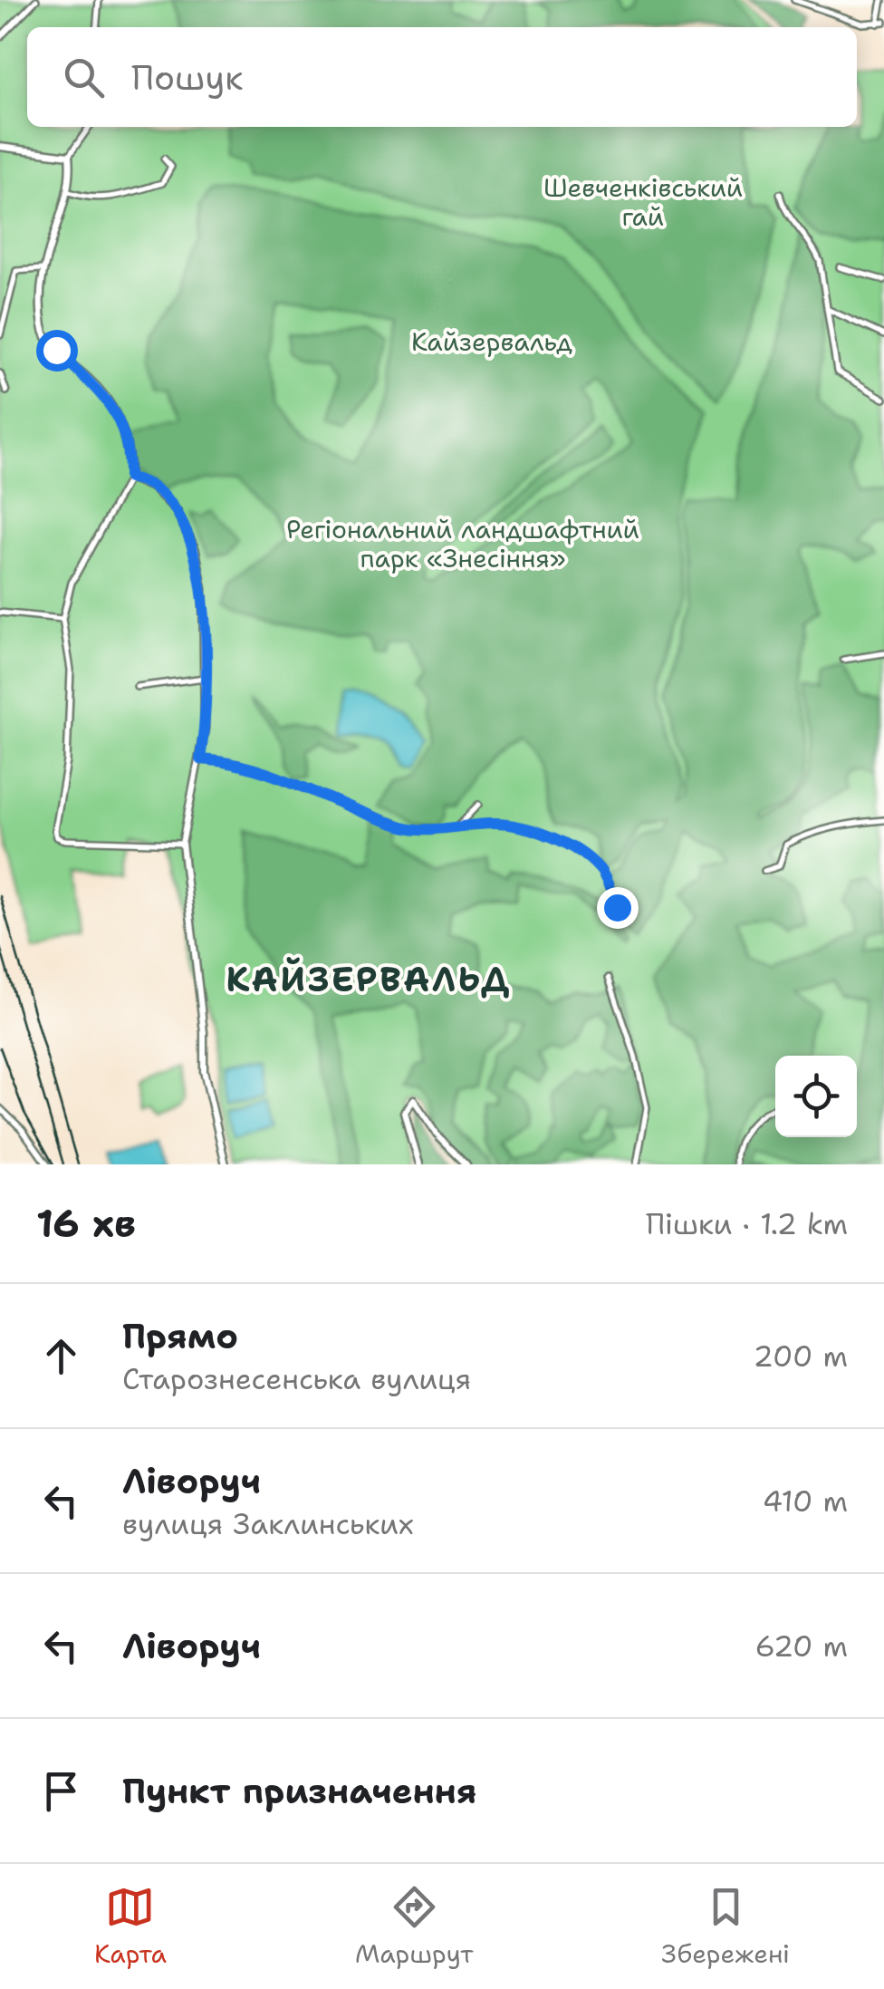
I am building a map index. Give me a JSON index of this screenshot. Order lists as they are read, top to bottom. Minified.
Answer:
{"districts":["КАЙЗЕРВАЛЬД"],"parks":["Шевченківський гай","Кайзервальд","Регіональний ландшафтний парк «Знесіння»"],"page":{"search":"Пошук","heading":["16 хв","Пішки · 1.2 km"],"list":[["Прямо","Старознесенська вулиця","200 m"],["Ліворуч","вулиця Заклинських","410 m"],["Ліворуч","620 m"],"Пункт призначення"],"nav":["Карта","Маршрут","Збережені"]}}
